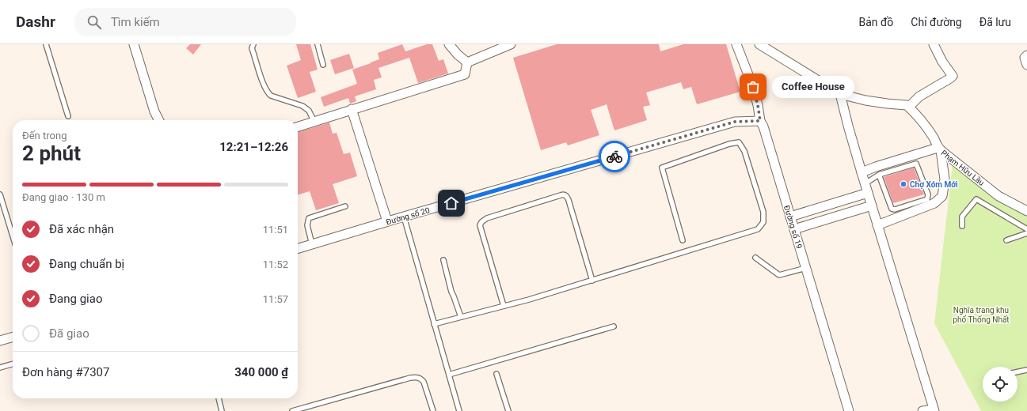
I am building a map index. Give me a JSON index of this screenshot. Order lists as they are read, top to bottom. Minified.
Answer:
{"streets":{"street":["Phạm Hữu Lầu","Đường số 20","Đường số 19"]},"crossings":[["Đường số 20","Đường số 19"]],"parks":["Nghĩa trang khu phố Thống Nhất"],"places":["Coffee House","Chợ Xóm Mới"],"page":{"header":"Dashr","search":"Tìm kiếm","nav":["Bản đồ","Chỉ đường","Đã lưu"],"bubble":"Coffee House","heading":["2 phút","Đến trong","12:21–12:26"],"panel":["Đơn hàng #7307","340 000 ₫"],"bar":"Đang giao · 130 m","list":[["Đã xác nhận","11:51"],["Đang chuẩn bị","11:52"],["Đang giao","11:57"],"Đã giao"]}}
